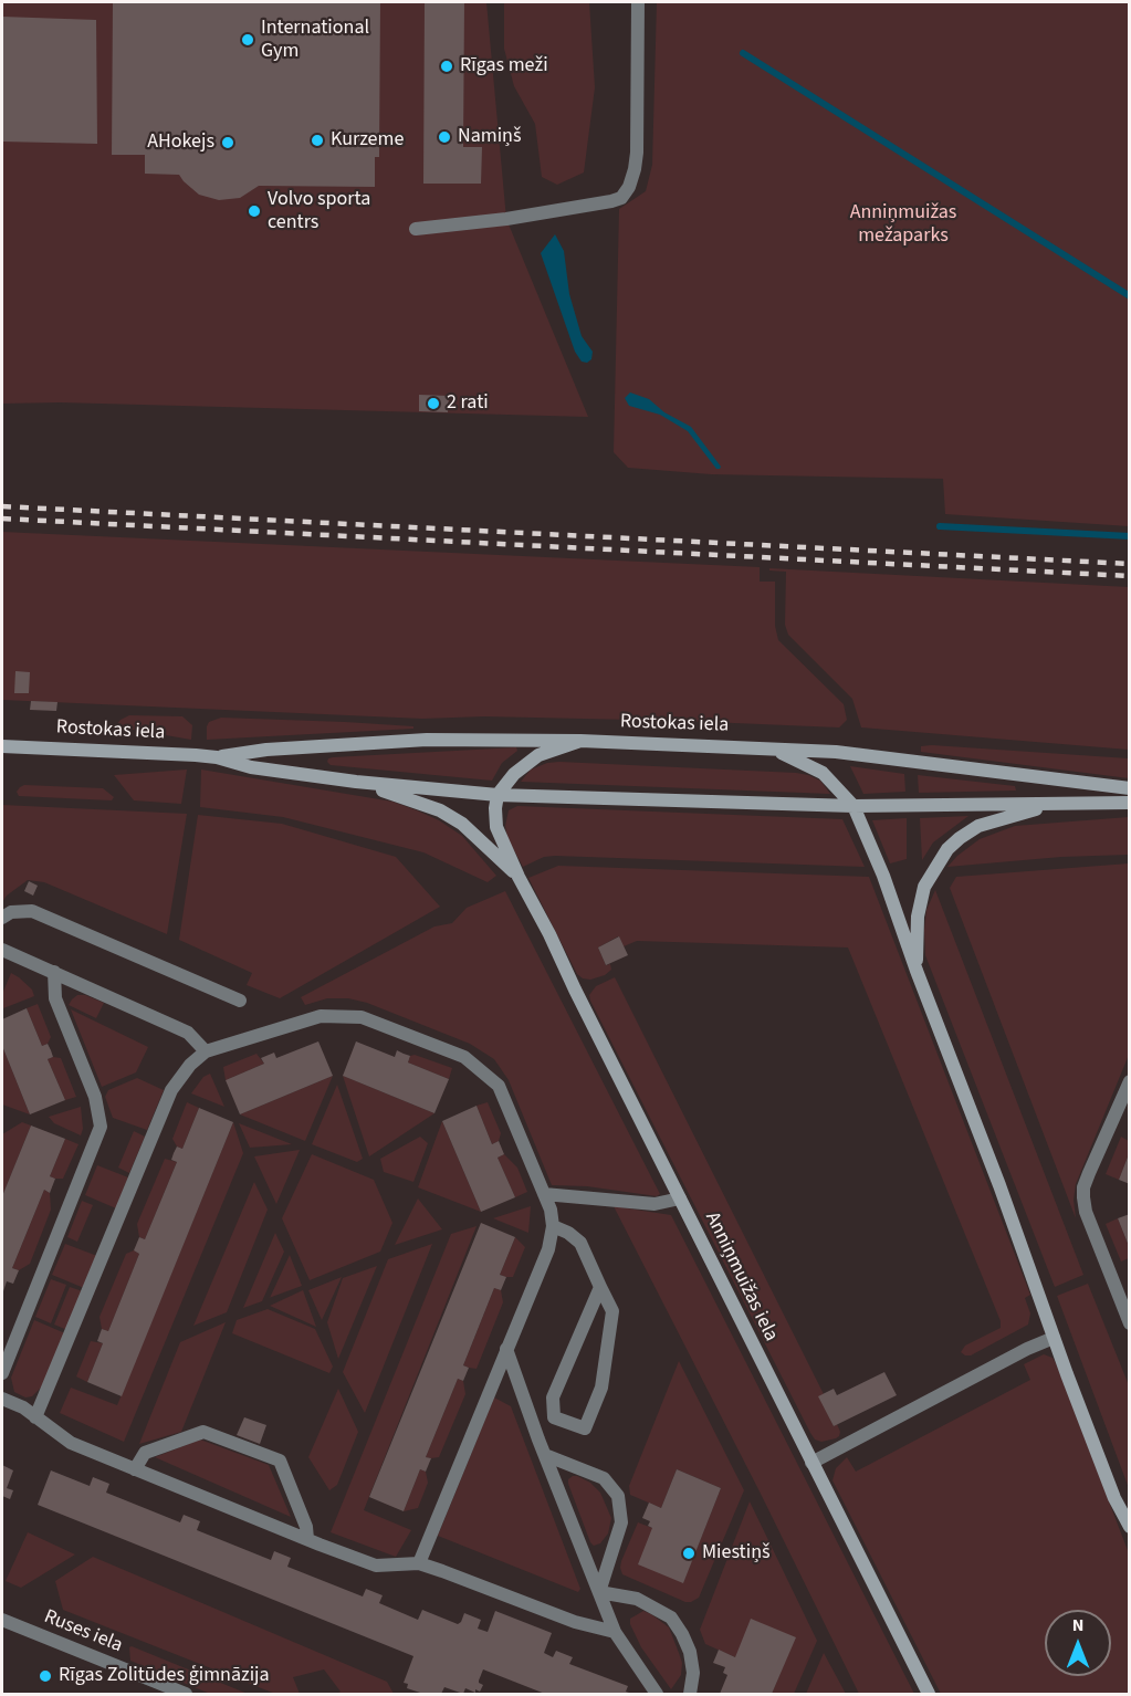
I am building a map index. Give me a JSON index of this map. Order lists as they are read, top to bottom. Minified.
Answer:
{"streets":{"street":["Rostokas iela","Anniņmuižas iela","Ruses iela"]},"crossings":[["Rostokas iela","Anniņmuižas iela"]],"parks":["Anniņmuižas mežaparks"],"places":["International Gym","Rīgas meži","Namiņš","Kurzeme","AHokejs","Volvo sporta centrs","2 rati","Miestiņš","Rīgas Zolitūdes ģimnāzija"],"north":"top"}
